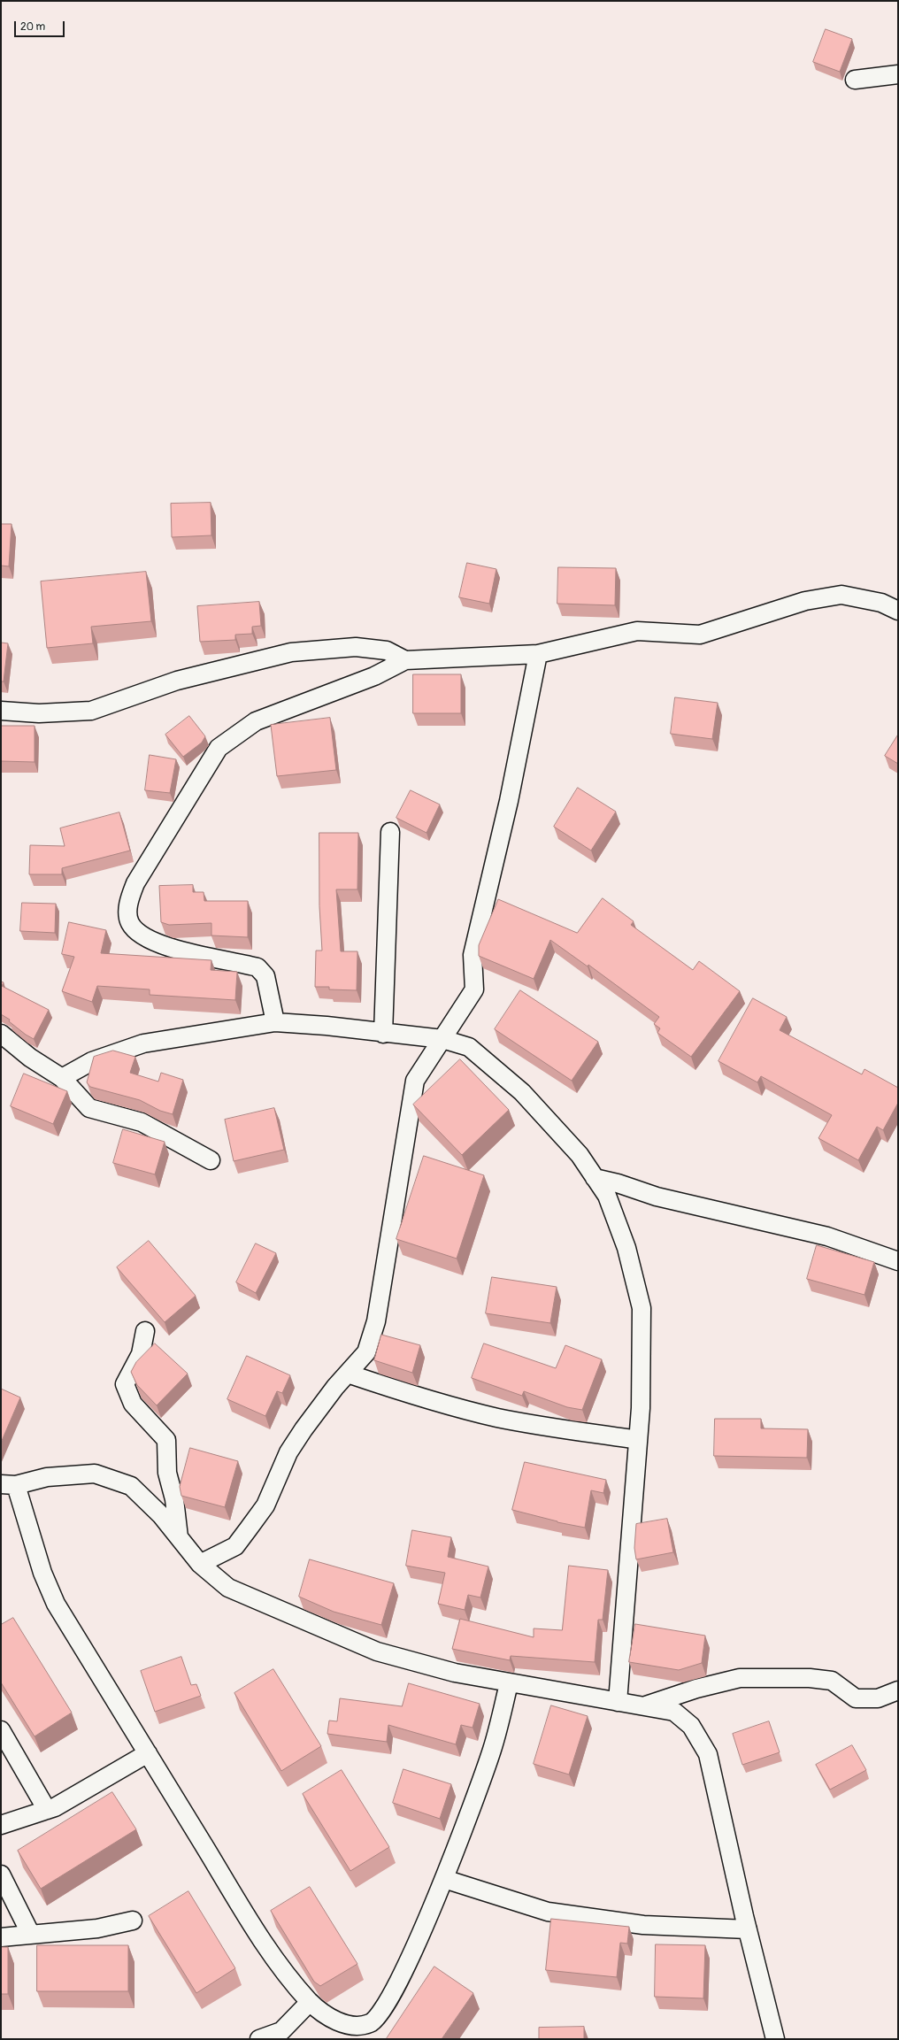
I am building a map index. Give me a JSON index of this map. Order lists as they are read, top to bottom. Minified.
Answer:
{"scale_bar":"20 m"}
